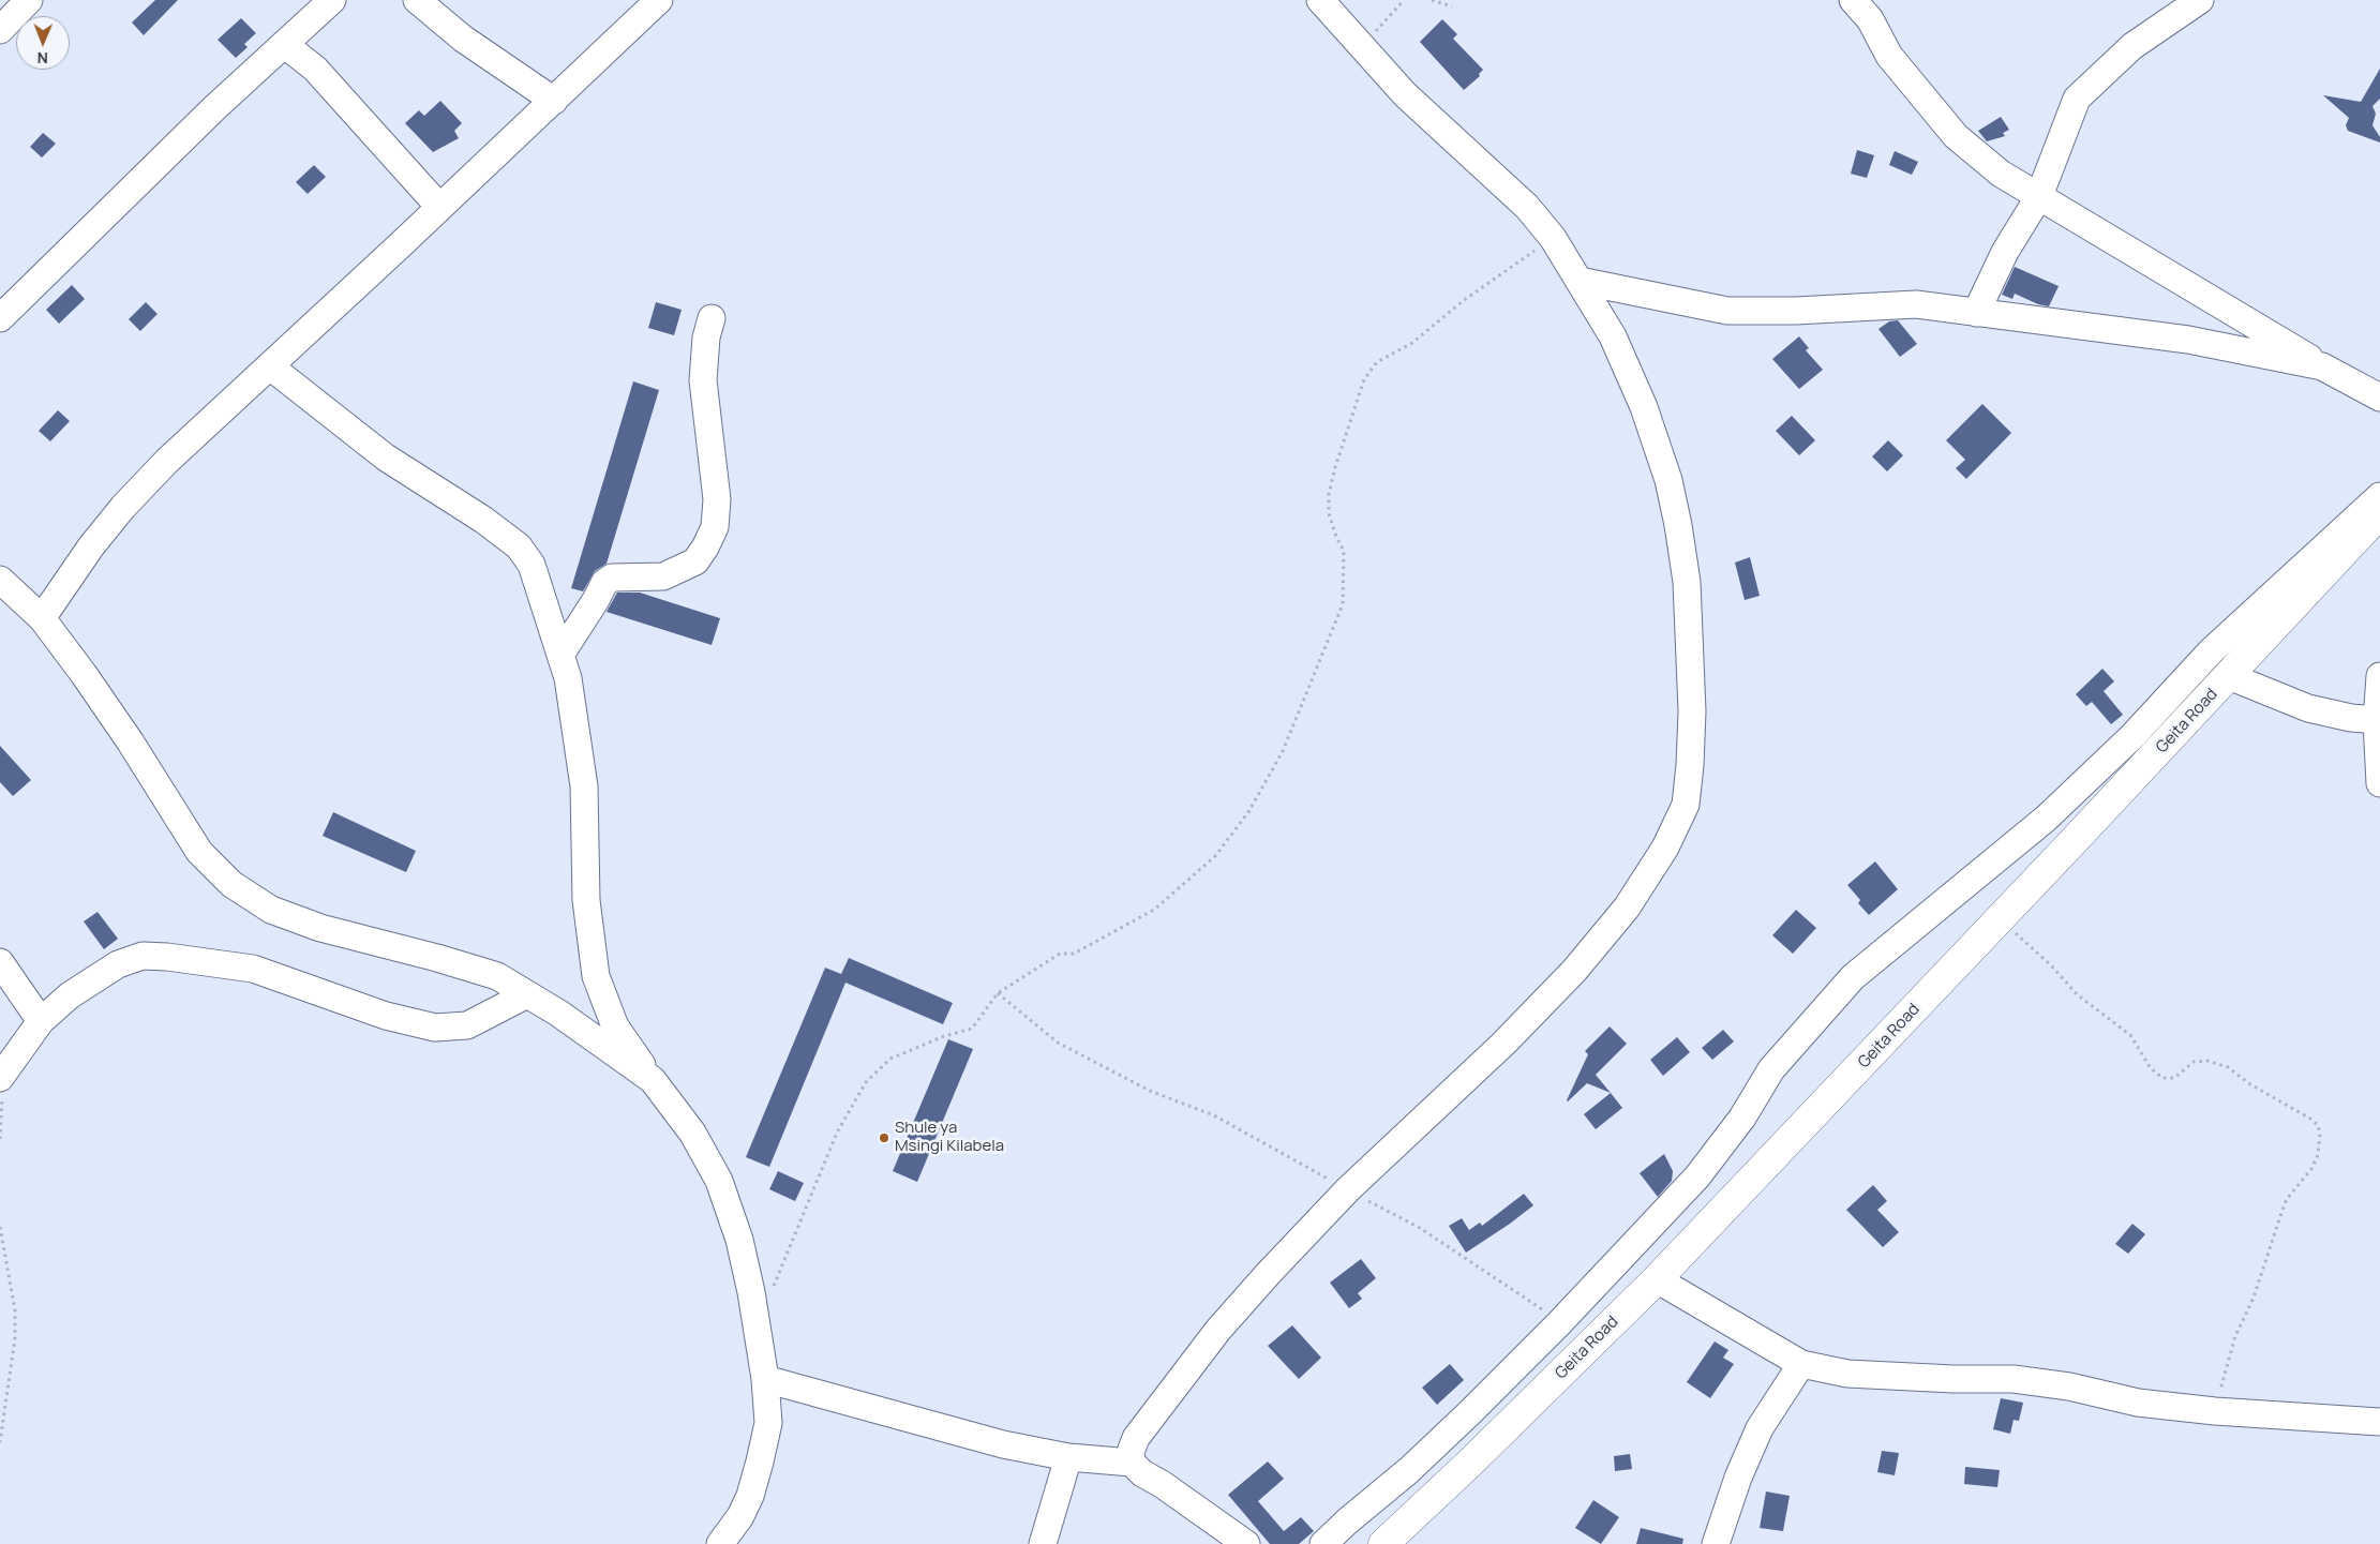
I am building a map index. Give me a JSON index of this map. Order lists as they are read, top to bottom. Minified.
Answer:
{"streets":{"highway":["Geita Road"]},"places":["Shule ya Msingi Kilabela"],"north":"bottom"}
